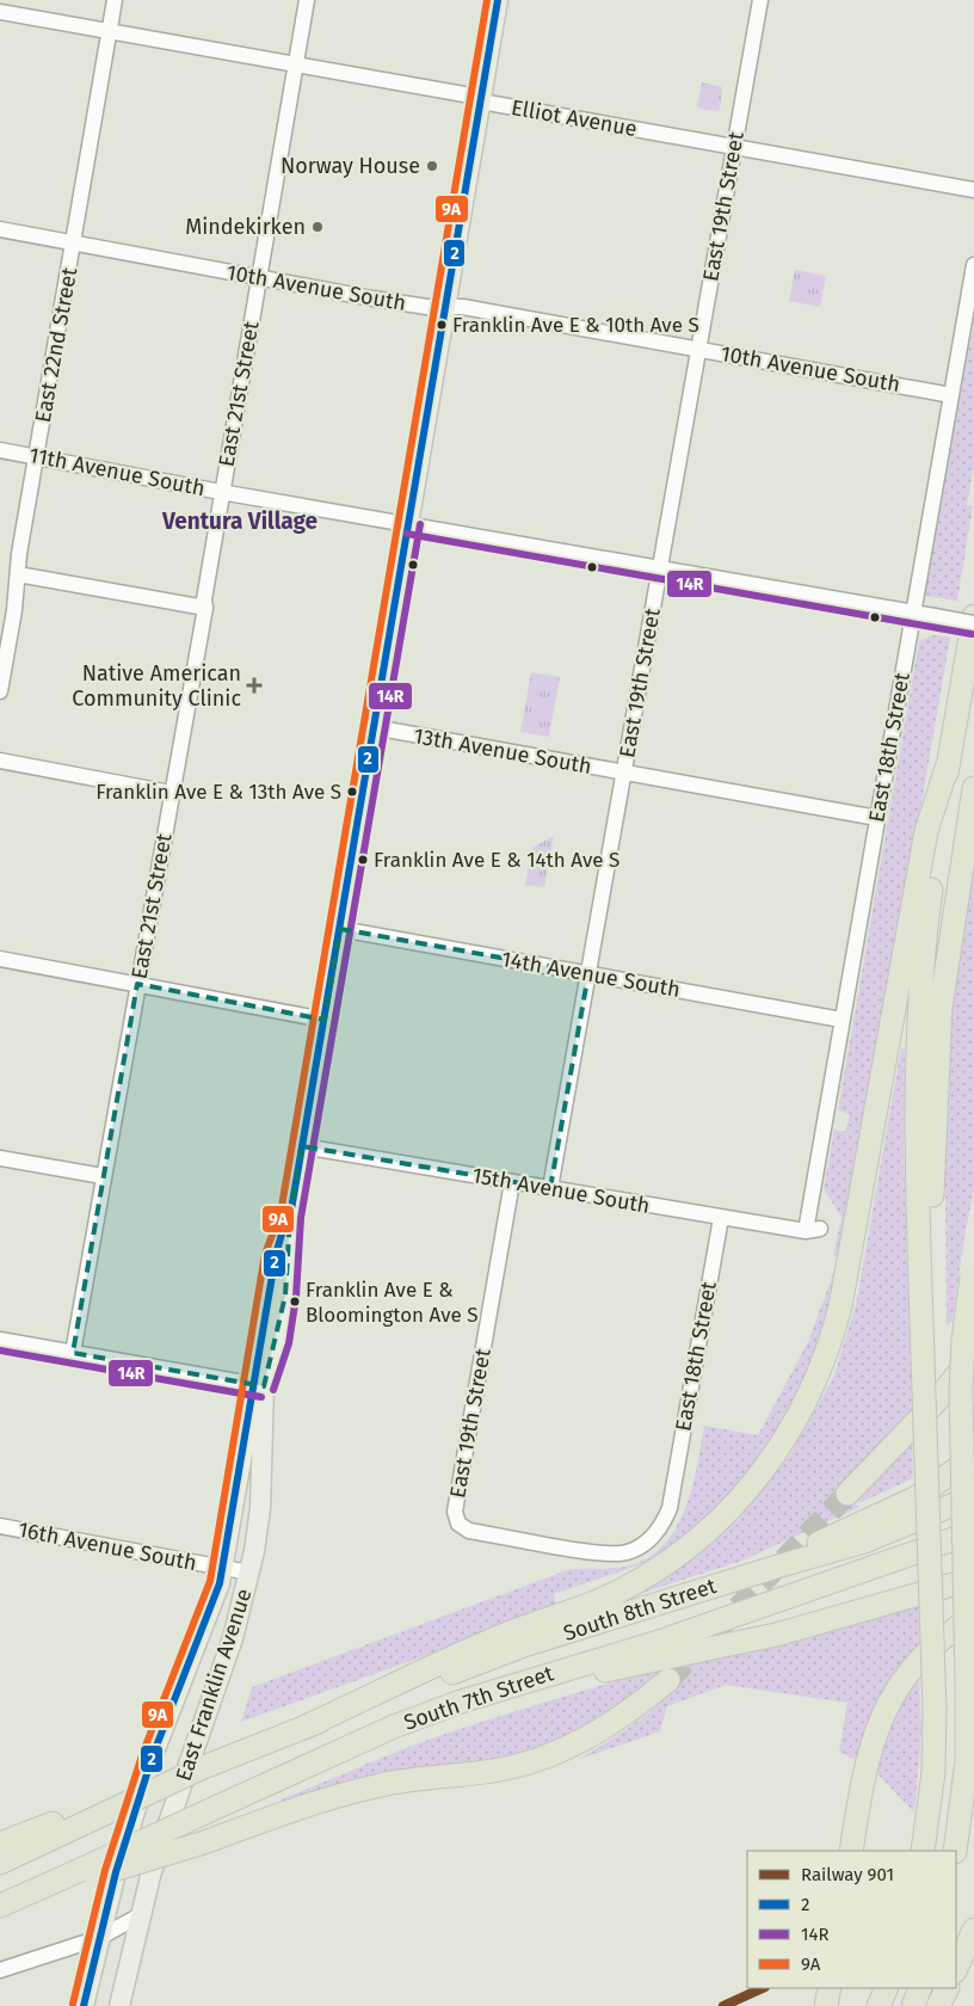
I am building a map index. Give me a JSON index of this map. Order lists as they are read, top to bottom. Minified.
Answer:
{"streets":{"highway":["South 8th Street","South 7th Street"],"main road":["East Franklin Avenue"],"street":["Elliot Avenue","East 19th Street","10th Avenue South","East 22nd Street","East 21st Street","11th Avenue South","East 18th Street","13th Avenue South","14th Avenue South","15th Avenue South","16th Avenue South"]},"crossings":[["Elliot Avenue","East 19th Street"],["Elliot Avenue","East 22nd Street"],["Elliot Avenue","East 21st Street"],["Elliot Avenue","East Franklin Avenue"],["East 19th Street","10th Avenue South"],["East 19th Street","11th Avenue South"],["East 19th Street","East 18th Street"],["East 19th Street","13th Avenue South"],["East 19th Street","14th Avenue South"],["East 19th Street","15th Avenue South"],["10th Avenue South","East 22nd Street"],["10th Avenue South","East 21st Street"],["10th Avenue South","East 18th Street"],["10th Avenue South","East Franklin Avenue"],["East 22nd Street","11th Avenue South"],["East 21st Street","11th Avenue South"],["11th Avenue South","East 18th Street"],["11th Avenue South","East Franklin Avenue"],["East 18th Street","13th Avenue South"],["East 18th Street","14th Avenue South"],["East 18th Street","15th Avenue South"],["13th Avenue South","East Franklin Avenue"],["14th Avenue South","East Franklin Avenue"],["15th Avenue South","East Franklin Avenue"],["16th Avenue South","East Franklin Avenue"]],"districts":["Ventura Village"],"places":{"other":["Norway House","Mindekirken","Franklin Ave E & 10th Ave S","Franklin Ave E & 13th Ave S","Franklin Ave E & 14th Ave S","Franklin Ave E & Bloomington Ave S"],"health":["Native American Community Clinic"]},"lines":["transit line 2","transit line 9A","transit line 14R","rail line 901"],"legend":["Railway 901","2","14R","9A"]}
